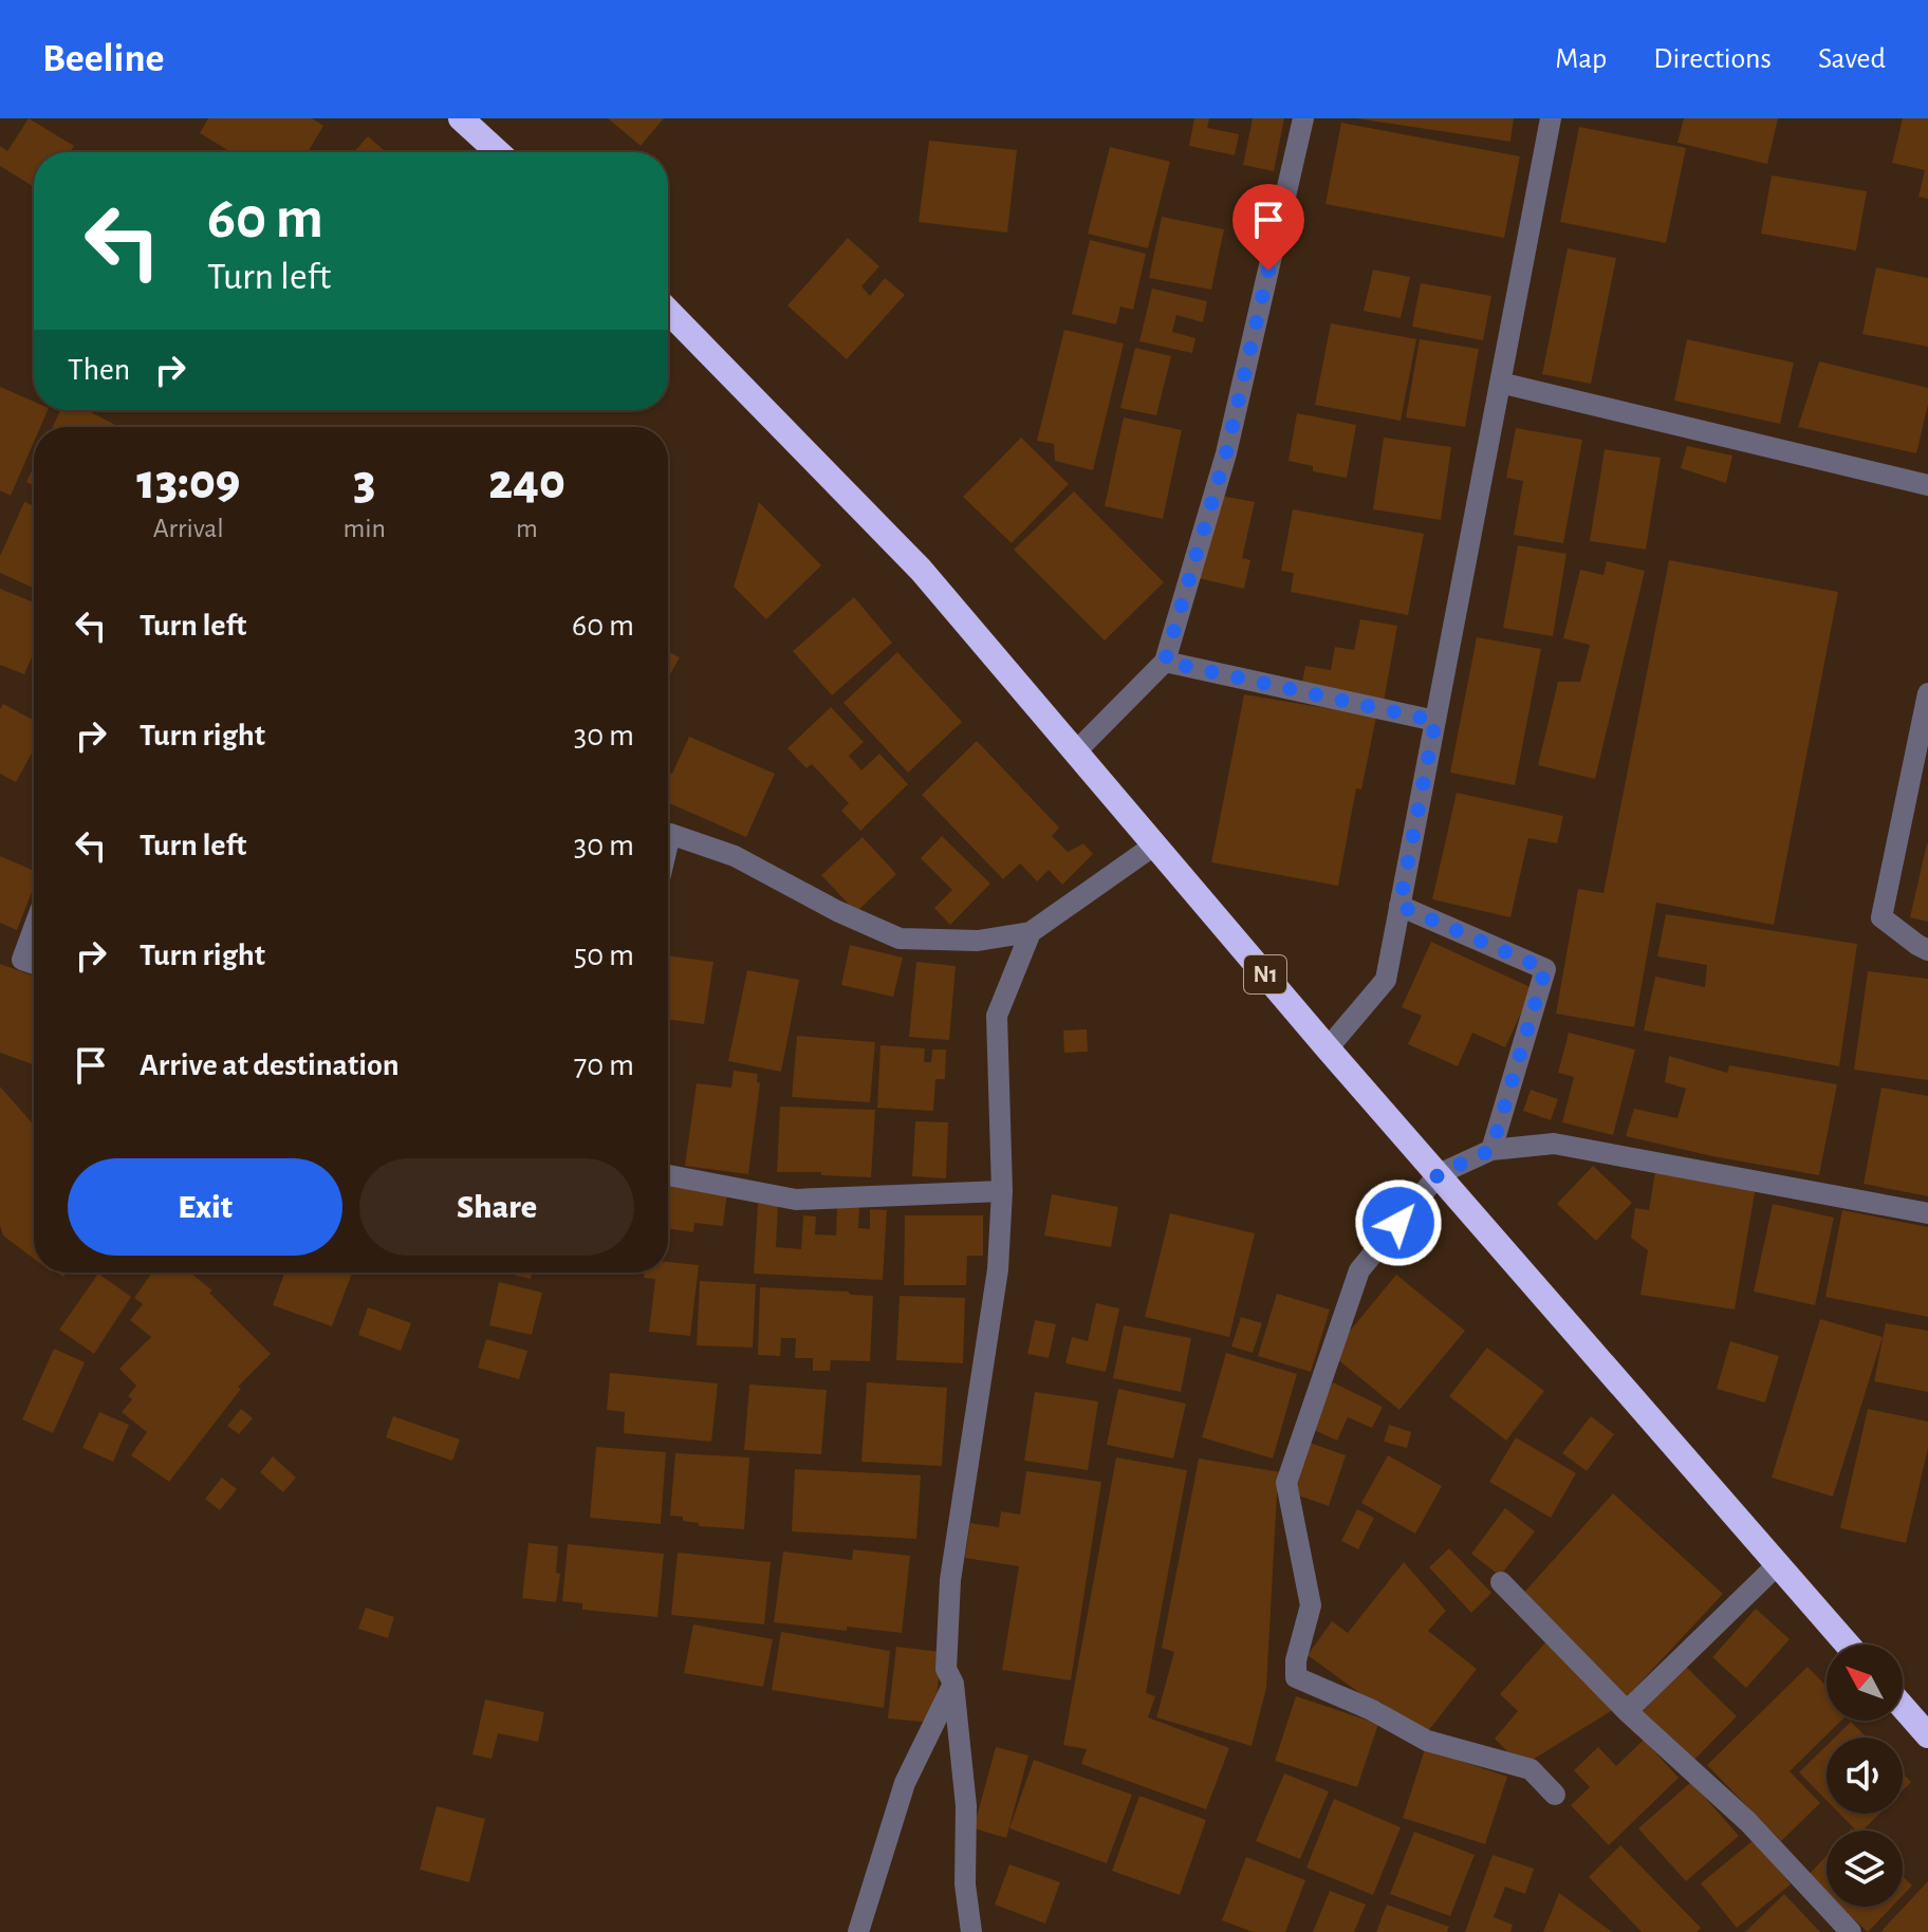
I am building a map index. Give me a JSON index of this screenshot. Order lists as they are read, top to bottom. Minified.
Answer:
{"streets":{"highway":["N1"]},"north":"top left","page":{"header":"Beeline","nav":["Map","Directions","Saved"],"turn":["60 m","Turn left"],"then":"Then","eta":["13:09","Arrival","3","min","240","m"],"list":[{"name":"Turn left","value":"60 m"},{"name":"Turn right","value":"30 m"},{"name":"Turn left","value":"30 m"},{"name":"Turn right","value":"50 m"},{"name":"Arrive at destination","value":"70 m"}],"buttons":["Exit","Share"]}}
